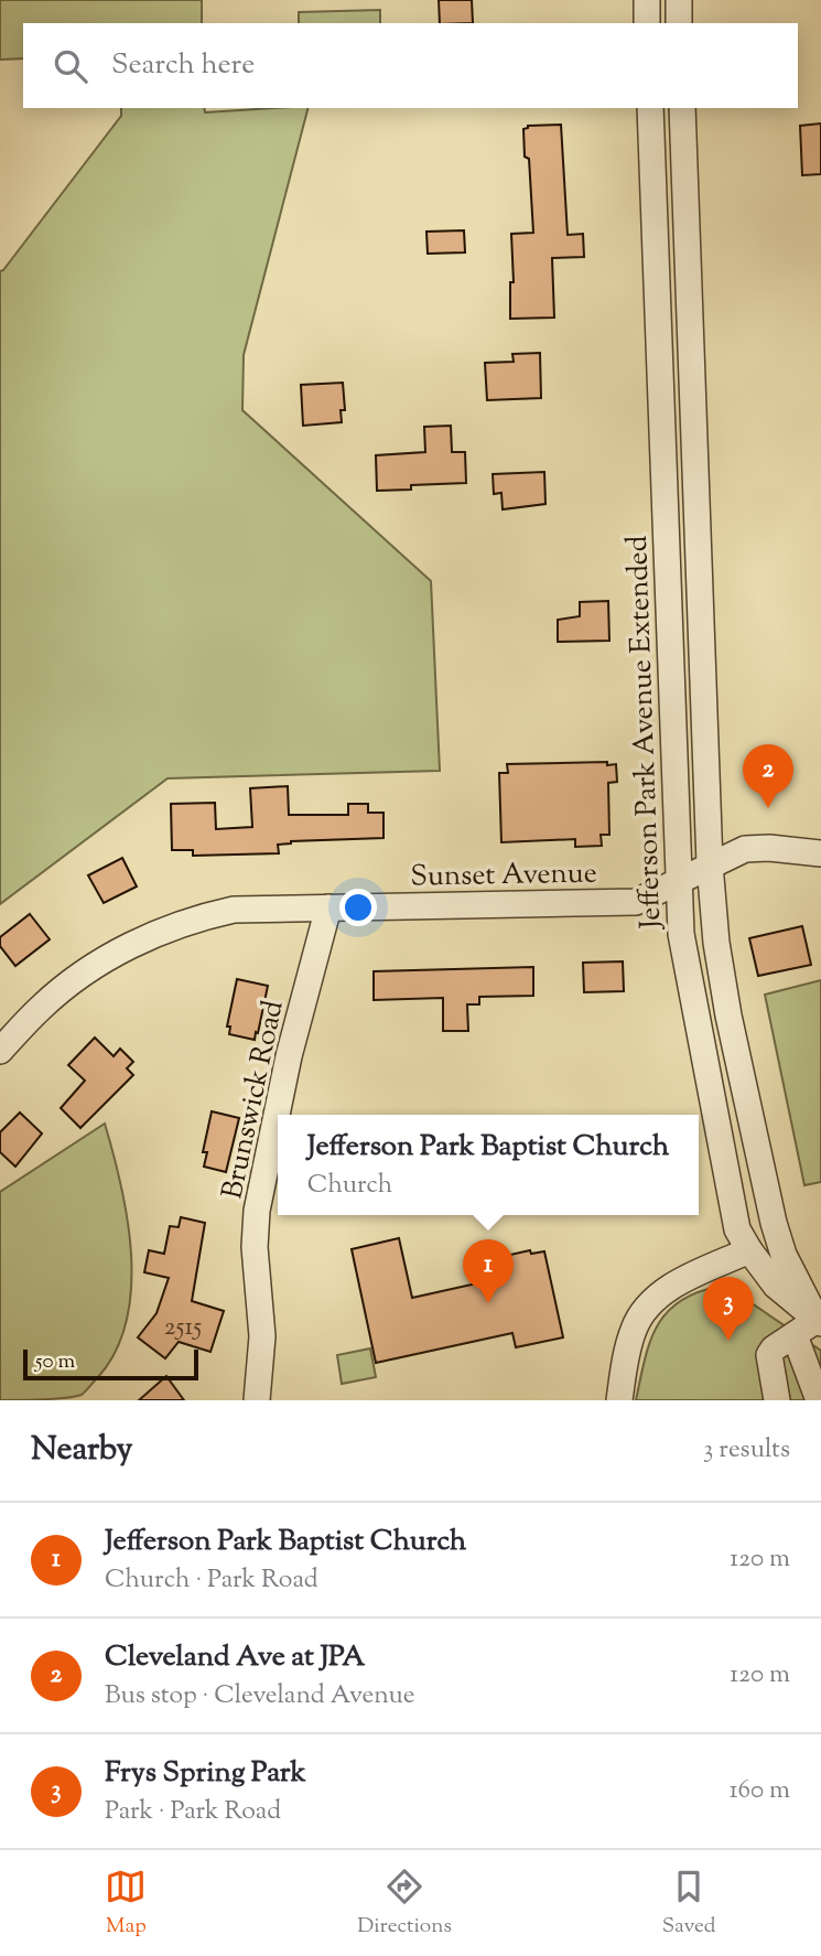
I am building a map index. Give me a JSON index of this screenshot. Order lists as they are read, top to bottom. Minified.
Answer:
{"streets":{"street":["Jefferson Park Avenue Extended","Sunset Avenue","Brunswick Road"]},"crossings":[["Jefferson Park Avenue Extended","Sunset Avenue"],["Sunset Avenue","Brunswick Road"]],"house_numbers":["2515"],"scale_bar":"50 m","page":{"search":"Search here","pins":["2","1","3"],"popup":["Jefferson Park Baptist Church","Church"],"scale":"50 m","heading":["Nearby","3 results"],"list":[{"mark":"1","name":"Jefferson Park Baptist Church","note":"Church · Park Road","value":"120 m"},{"mark":"2","name":"Cleveland Ave at JPA","note":"Bus stop · Cleveland Avenue","value":"120 m"},{"mark":"3","name":"Frys Spring Park","note":"Park · Park Road","value":"160 m"}],"nav":["Map","Directions","Saved"]}}
